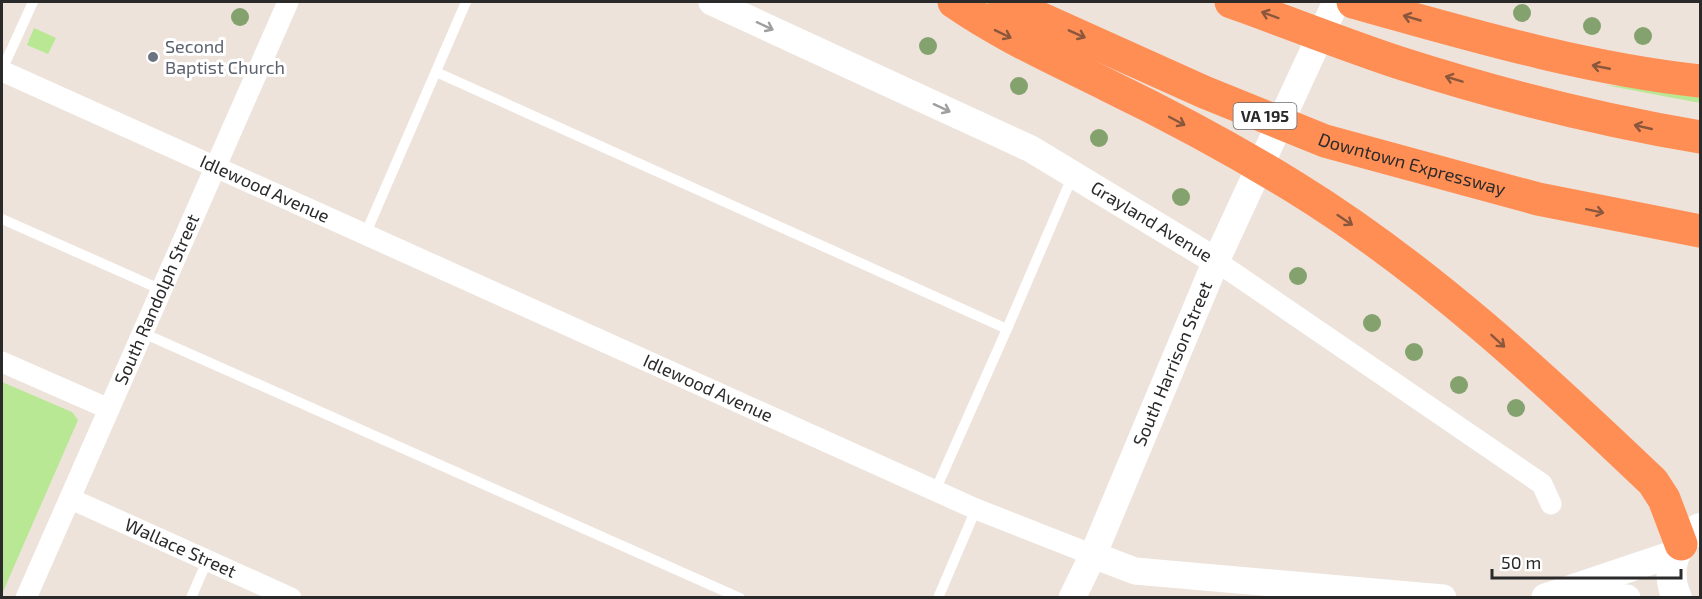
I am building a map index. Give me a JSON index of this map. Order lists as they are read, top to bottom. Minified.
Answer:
{"streets":{"highway":["VA 195","Downtown Expressway"],"street":["Idlewood Avenue","Grayland Avenue","South Randolph Street","South Harrison Street","Wallace Street"]},"crossings":[["Idlewood Avenue","South Randolph Street"],["Idlewood Avenue","South Harrison Street"],["Grayland Avenue","South Harrison Street"],["South Randolph Street","Wallace Street"]],"one_way":["Grayland Avenue"],"places":["Second Baptist Church"],"scale_bar":"50 m"}
